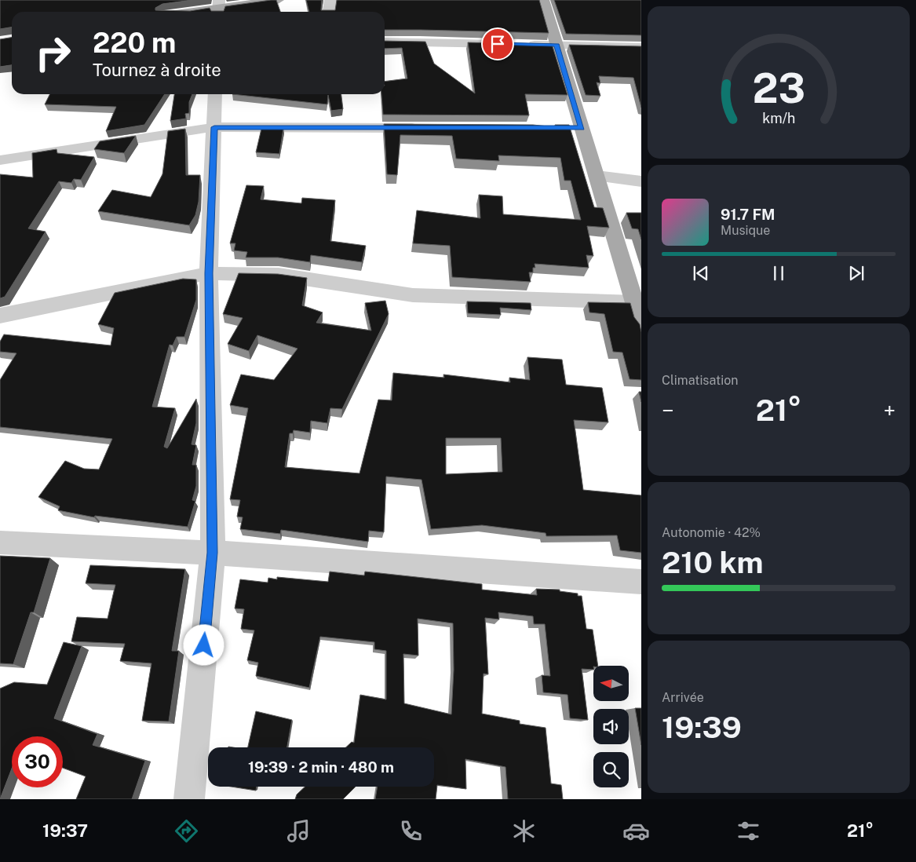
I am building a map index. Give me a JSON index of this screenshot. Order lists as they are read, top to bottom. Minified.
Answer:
{"north":"left","page":{"turn":["220 m","Tournez à droite"],"song":["91.7 FM","Musique"],"tile":["Climatisation",["Autonomie · 42%","210 km"],["Arrivée","19:39"]],"heat":["−","21°","+"],"limit":"30","trip":"19:39 · 2 min · 480 m","tabs":["19:37","21°"],"gauge":["23","km/h"]}}
